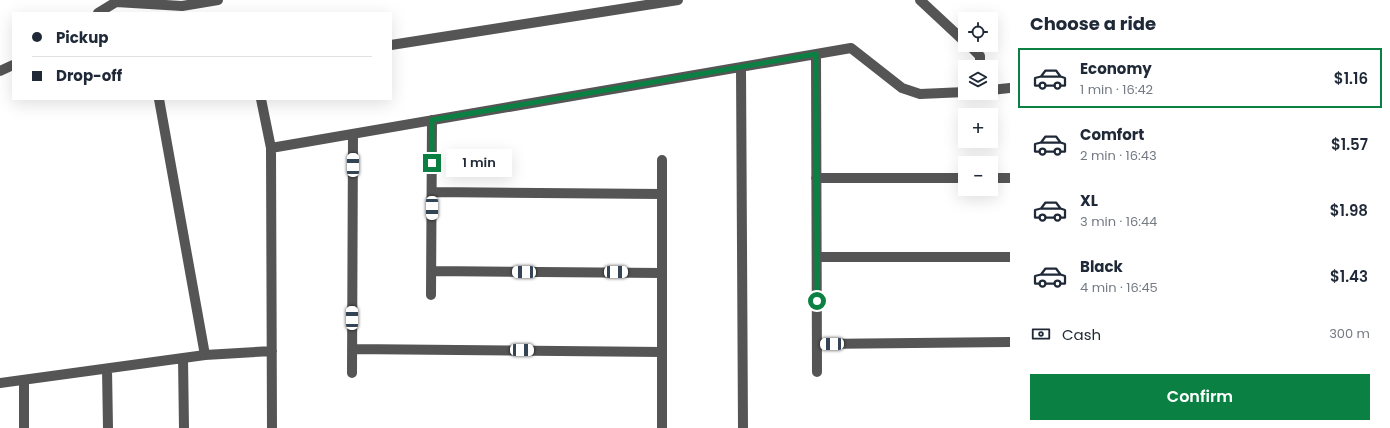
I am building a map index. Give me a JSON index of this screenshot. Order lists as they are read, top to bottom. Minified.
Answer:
{"page":{"heading":"Choose a ride","map_buttons":["+","−"],"banner":["Pickup","Drop-off"],"list":[{"name":"Economy","note":"1 min · 16:42","value":"$1.16"},{"name":"Comfort","note":"2 min · 16:43","value":"$1.57"},{"name":"XL","note":"3 min · 16:44","value":"$1.98"},{"name":"Black","note":"4 min · 16:45","value":"$1.43"}],"bubble":"1 min","pay":["Cash","300 m"],"buttons":"Confirm"}}
